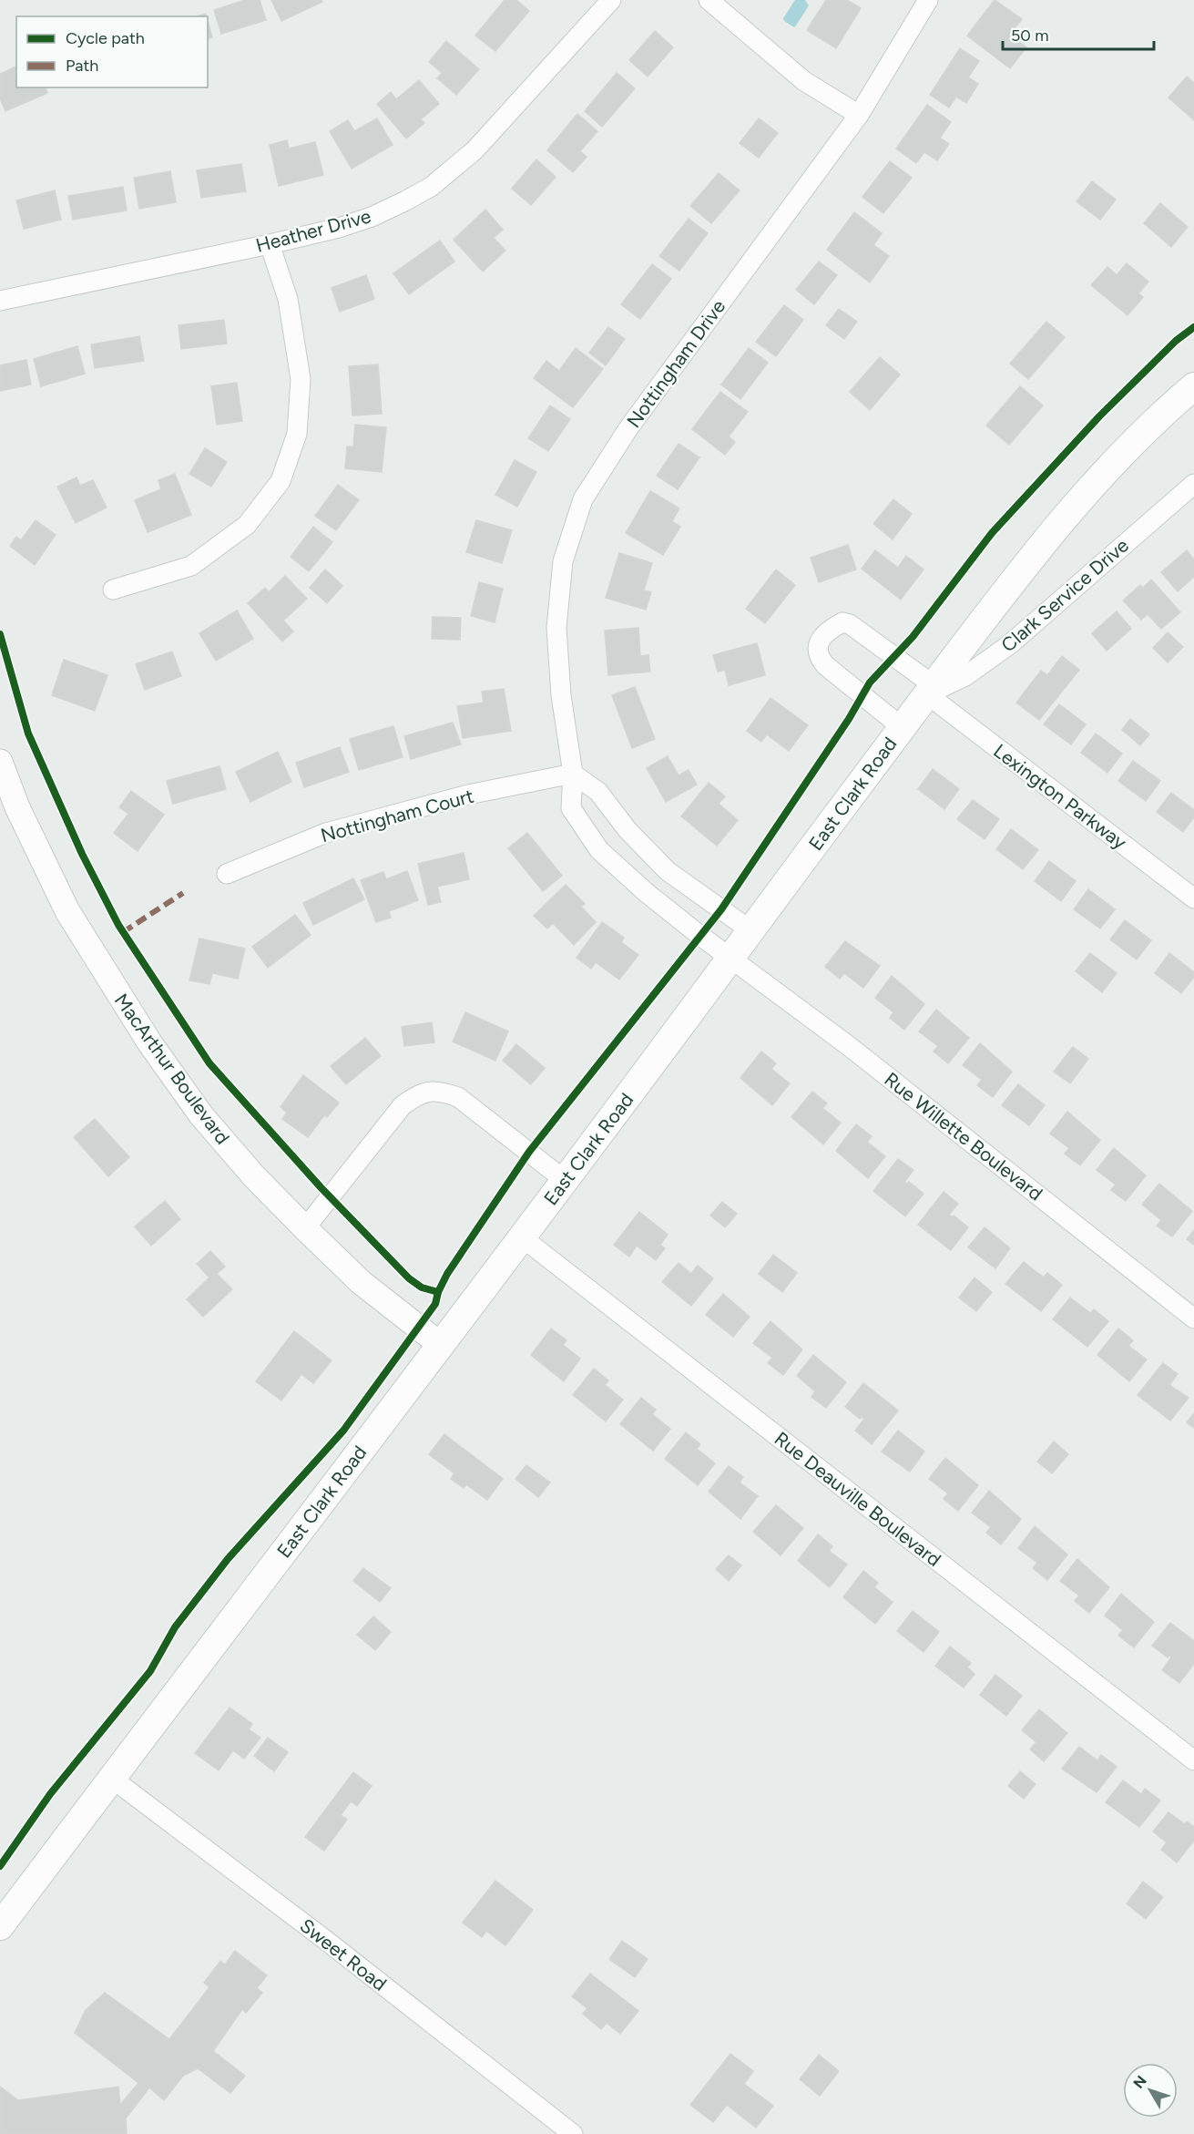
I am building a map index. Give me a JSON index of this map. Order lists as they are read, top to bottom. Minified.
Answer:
{"streets":{"main road":["East Clark Road"],"street":["Heather Drive","Nottingham Drive","Clark Service Drive","Lexington Parkway","Nottingham Court","MacArthur Boulevard","Rue Willette Boulevard","Rue Deauville Boulevard","Sweet Road"]},"crossings":[["Nottingham Drive","East Clark Road"],["Nottingham Drive","Nottingham Court"],["Nottingham Drive","Rue Willette Boulevard"],["Clark Service Drive","East Clark Road"],["Clark Service Drive","Lexington Parkway"],["East Clark Road","Lexington Parkway"],["East Clark Road","MacArthur Boulevard"],["East Clark Road","Rue Willette Boulevard"],["East Clark Road","Rue Deauville Boulevard"],["East Clark Road","Sweet Road"]],"legend":["Cycle path","Path"],"scale_bar":"50 m","north":"top left"}
